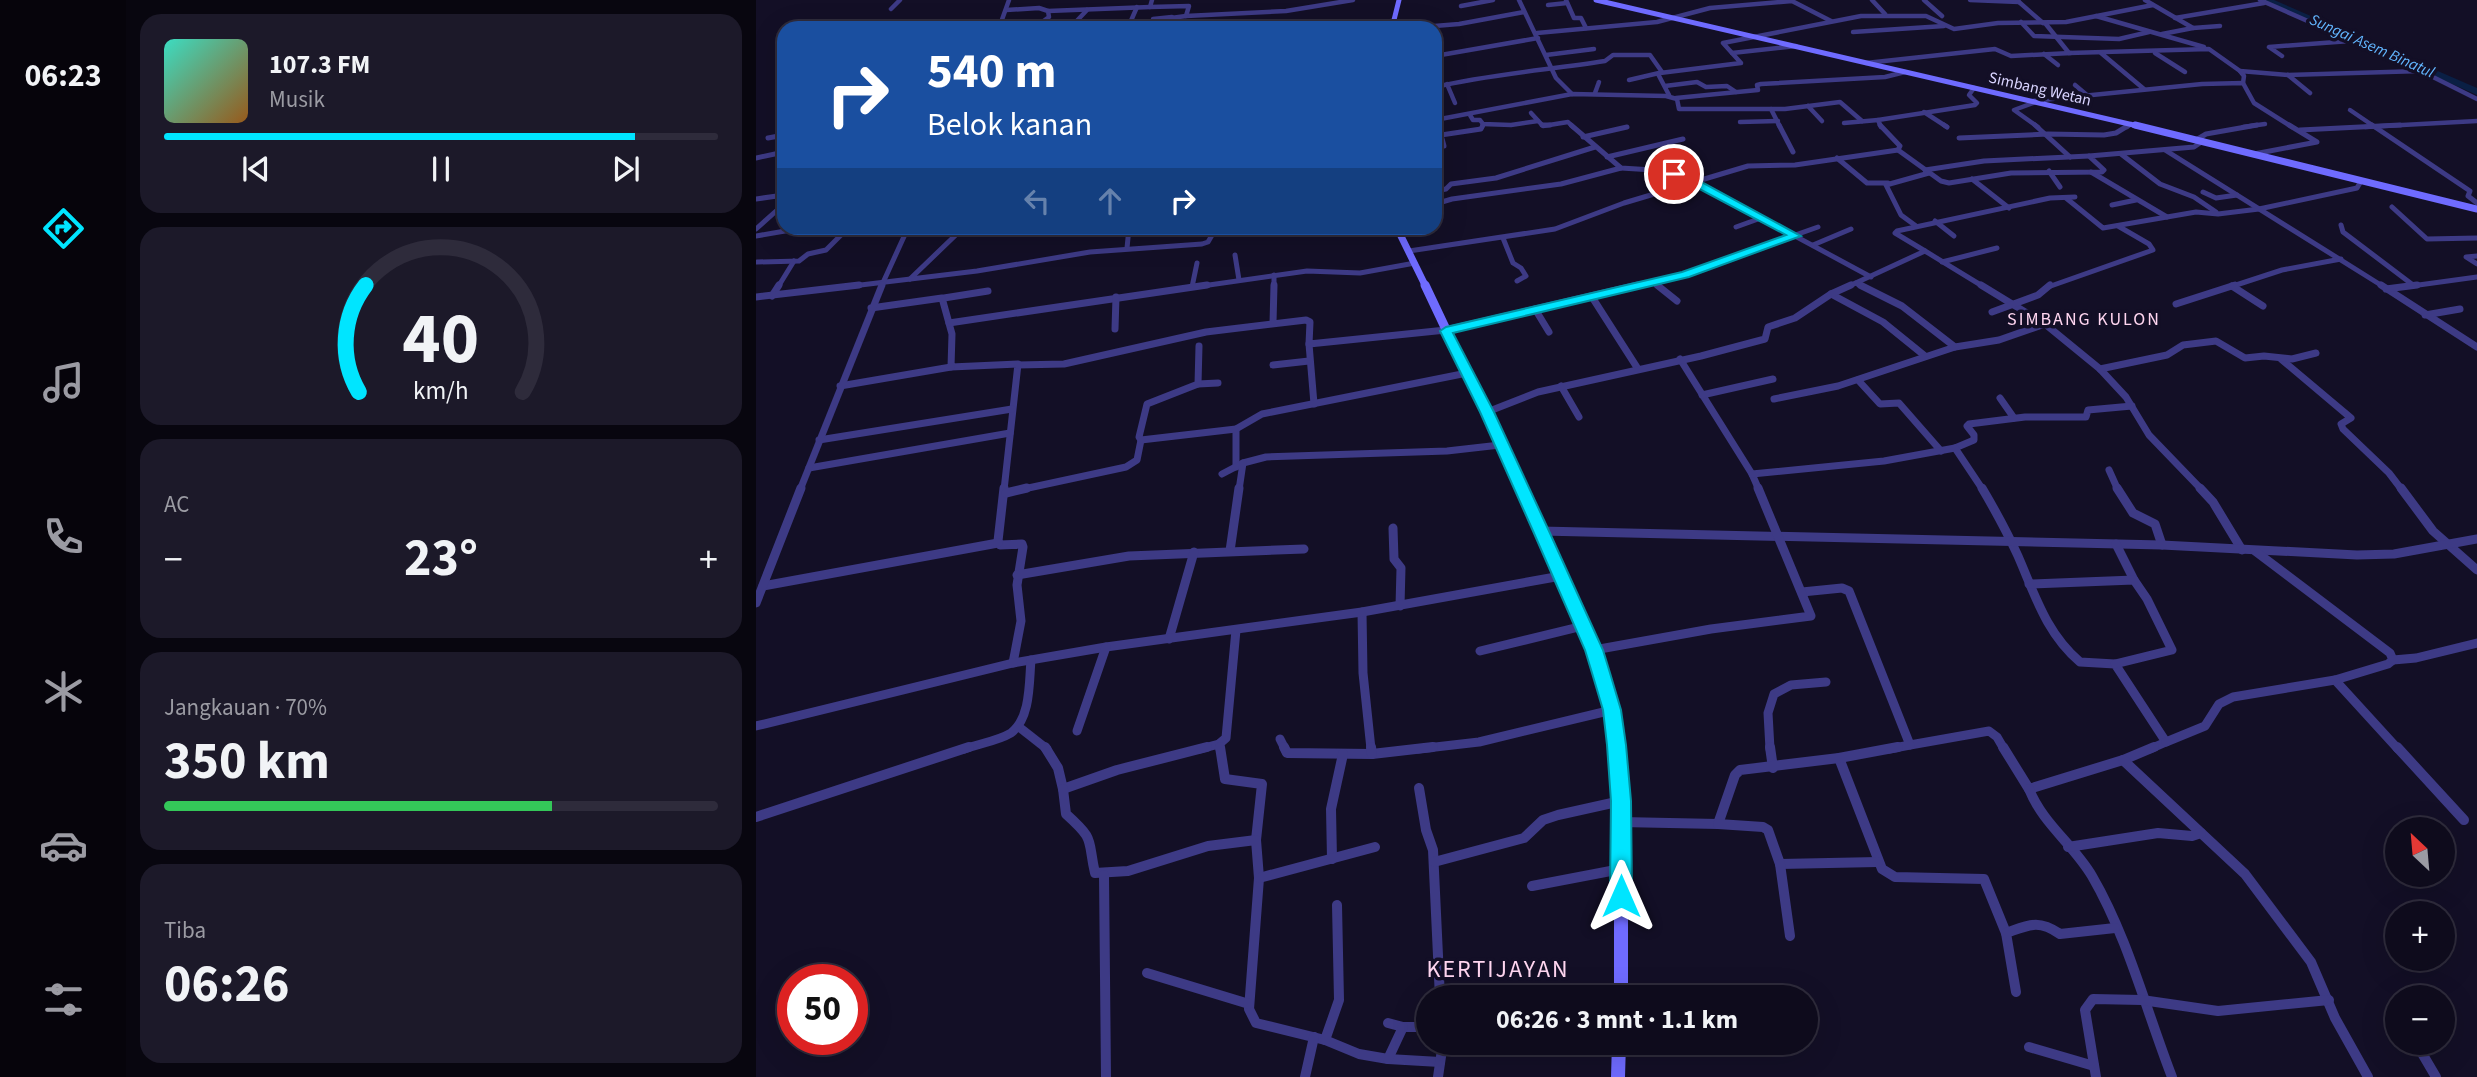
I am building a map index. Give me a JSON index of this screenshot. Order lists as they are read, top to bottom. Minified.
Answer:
{"streets":{"street":["Simbang Wetan"]},"districts":["SIMBANG KULON","KERTIJAYAN"],"water":["Sungai Asem Binatul"],"north":"top left","page":{"tabs":"06:23","turn":["540 m","Belok kanan"],"song":["107.3 FM","Musik"],"tile":["AC",["Jangkauan · 70%","350 km"],["Tiba","06:26"]],"heat":["−","23°","+"],"map_buttons":["+","−"],"limit":"50","trip":"06:26 · 3 mnt · 1.1 km","gauge":["40","km/h"]}}
